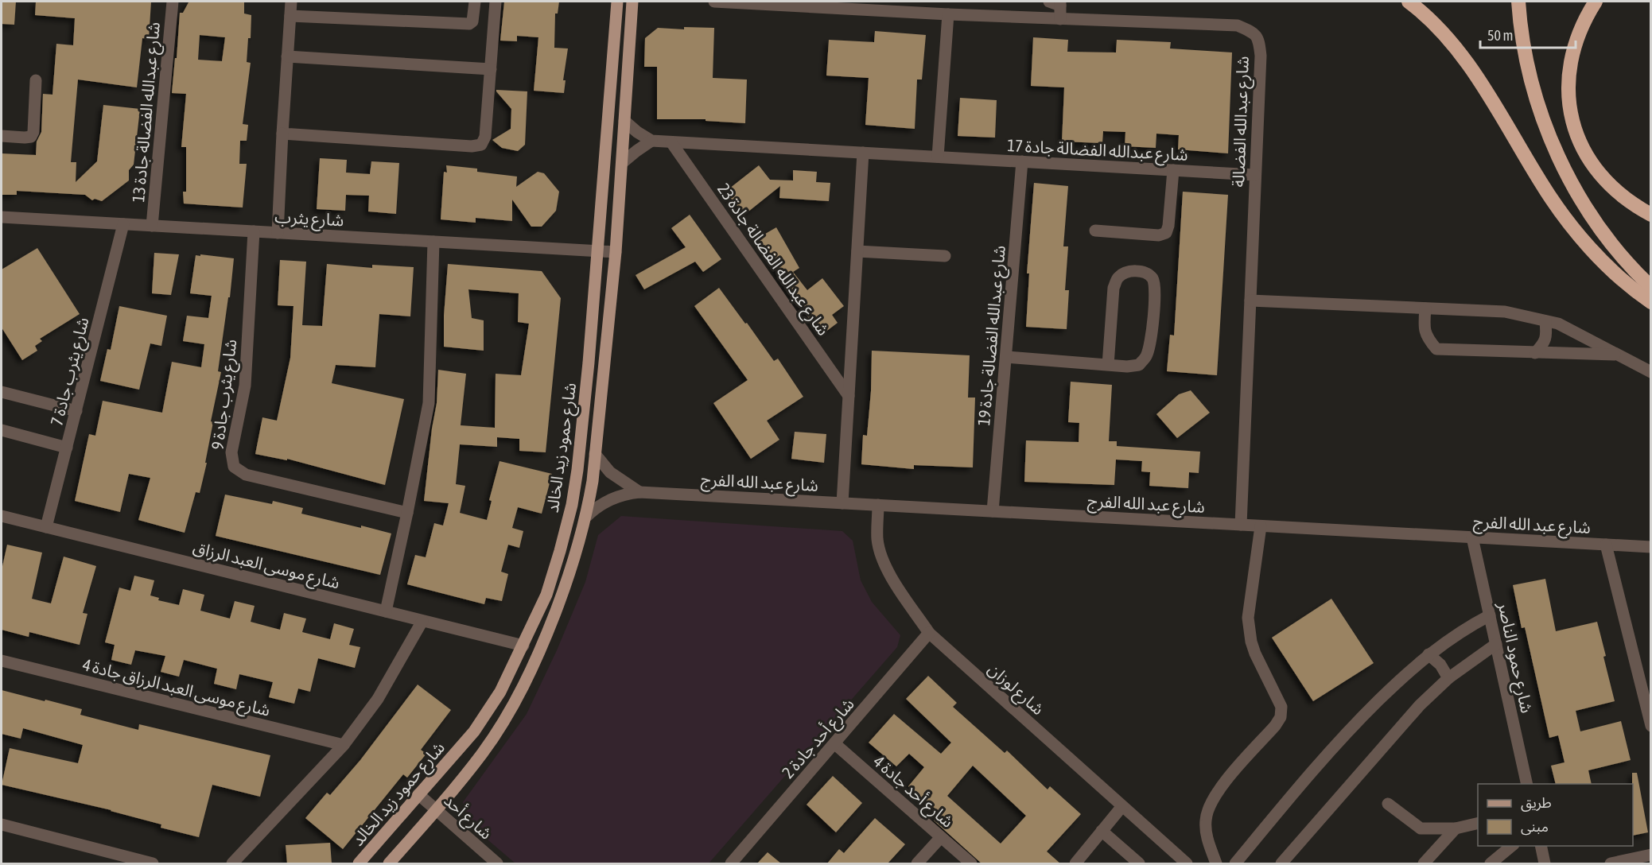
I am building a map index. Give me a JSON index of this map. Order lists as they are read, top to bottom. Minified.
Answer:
{"streets":{"main road":["شارع حمود زيد الخالد"],"street":["شارع عبدالله الفضالة جادة 13","شارع عبدالله الفضالة","شارع عبدالله الفضالة جادة 17","شارع يثرب","شارع عبدالله الفضالة جادة 23","شارع عبدالله الفضالة جادة 19","شارع يثرب جادة 7","شارع يثرب جادة 9","شارع عبد الله الفرج","شارع موسى العبد الرزاق","شارع حمود الناصر","شارع موسى العبد الرزاق جادة 4","شارع لوزان","شارع أحد جادة 2","شارع أحد جادة 4","شارع أحد"]},"crossings":[["شارع عبدالله الفضالة جادة 13","شارع يثرب"],["شارع عبدالله الفضالة","شارع عبدالله الفضالة جادة 17"],["شارع عبدالله الفضالة","شارع عبد الله الفرج"],["شارع عبدالله الفضالة جادة 17","شارع عبدالله الفضالة جادة 23"],["شارع عبدالله الفضالة جادة 17","شارع عبدالله الفضالة جادة 19"],["شارع عبدالله الفضالة جادة 17","شارع حمود زيد الخالد"],["شارع يثرب","شارع يثرب جادة 7"],["شارع يثرب","شارع يثرب جادة 9"],["شارع يثرب","شارع حمود زيد الخالد"],["شارع عبدالله الفضالة جادة 23","شارع عبد الله الفرج"],["شارع عبدالله الفضالة جادة 19","شارع عبد الله الفرج"],["شارع يثرب جادة 7","شارع موسى العبد الرزاق"],["شارع حمود زيد الخالد","شارع عبد الله الفرج"],["شارع حمود زيد الخالد","شارع موسى العبد الرزاق"],["شارع حمود زيد الخالد","شارع أحد"],["شارع عبد الله الفرج","شارع حمود الناصر"],["شارع عبد الله الفرج","شارع لوزان"],["شارع لوزان","شارع أحد جادة 2"],["شارع أحد جادة 2","شارع أحد جادة 4"]],"legend":["طريق","مبنى"],"scale_bar":"50 m"}
